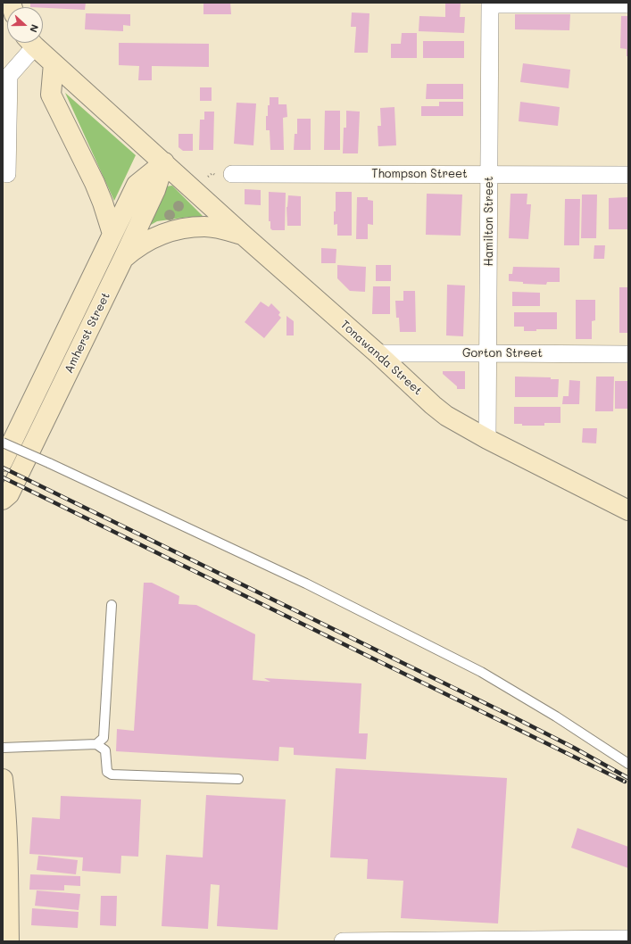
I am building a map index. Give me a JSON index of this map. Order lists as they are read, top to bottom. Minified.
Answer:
{"streets":{"street":["Thompson Street","Hamilton Street","Amherst Street","Gorton Street","Tonawanda Street"]},"crossings":[["Thompson Street","Hamilton Street"],["Hamilton Street","Gorton Street"],["Hamilton Street","Tonawanda Street"],["Amherst Street","Tonawanda Street"],["Gorton Street","Tonawanda Street"]],"north":"right"}
